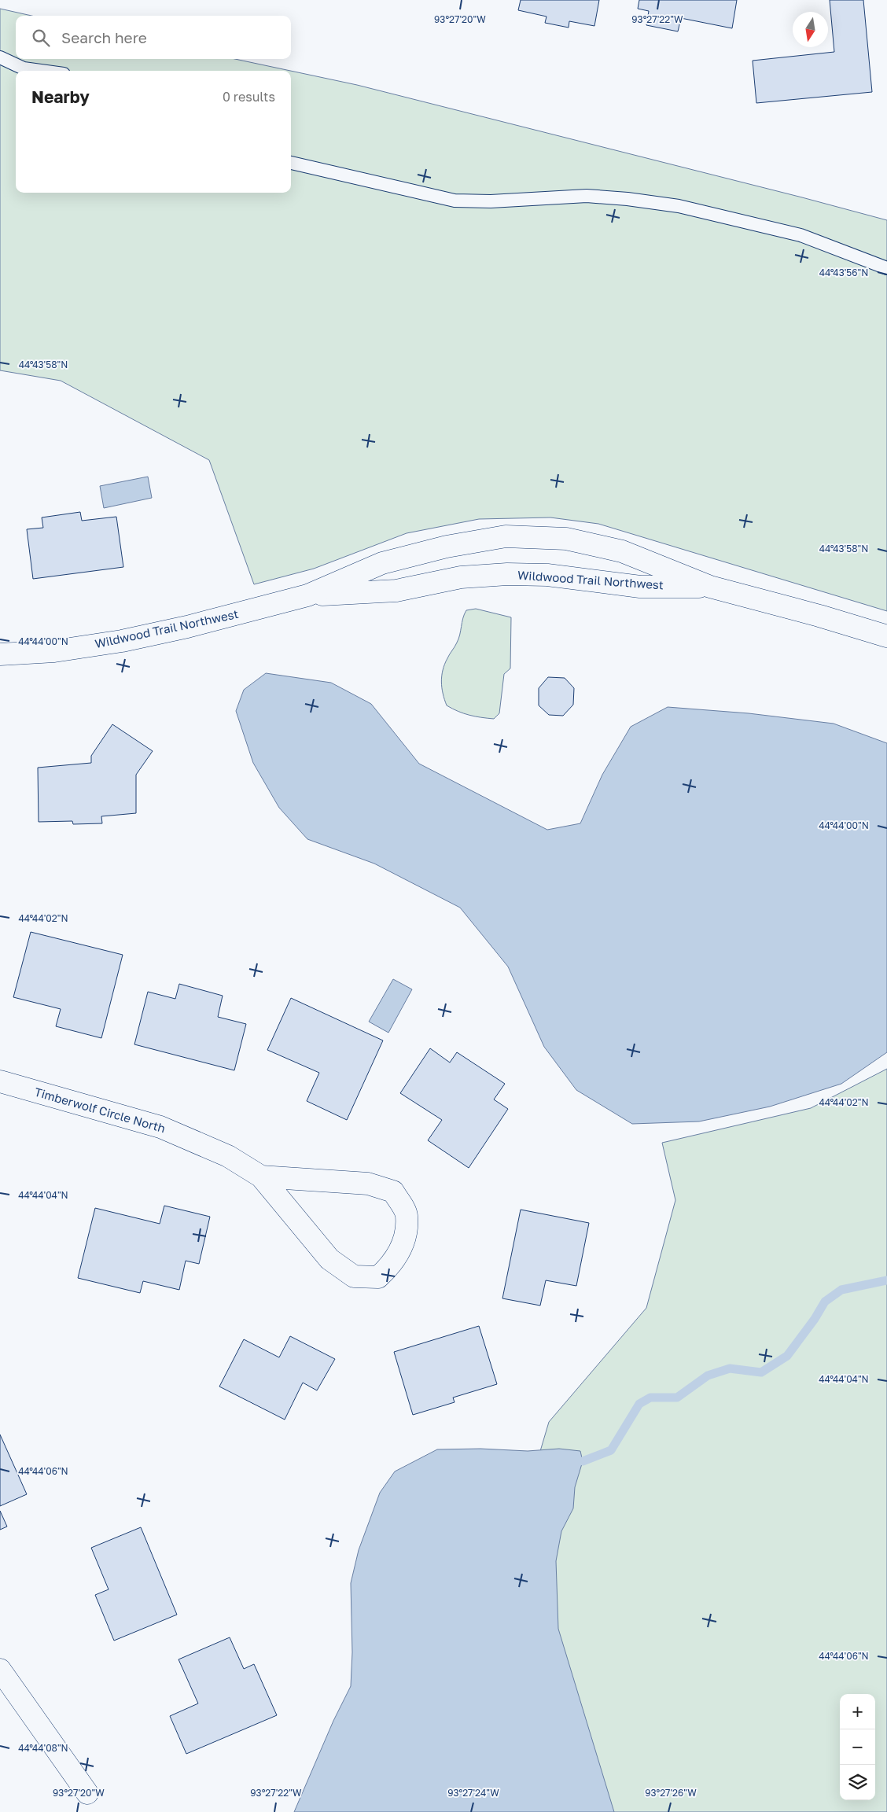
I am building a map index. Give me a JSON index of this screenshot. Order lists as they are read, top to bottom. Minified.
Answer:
{"streets":{"street":["Wildwood Trail Northwest","Timberwolf Circle North"]},"north":"bottom","page":{"search":"Search here","heading":["Nearby","0 results"],"map_buttons":["+","−"]},"coordinates":["93°27'20\"W","93°27'22\"W","44°43'56\"N","44°43'58\"N","44°44'00\"N","44°44'02\"N","44°44'04\"N","44°44'06\"N","44°44'08\"N","93°27'24\"W","93°27'26\"W"]}
